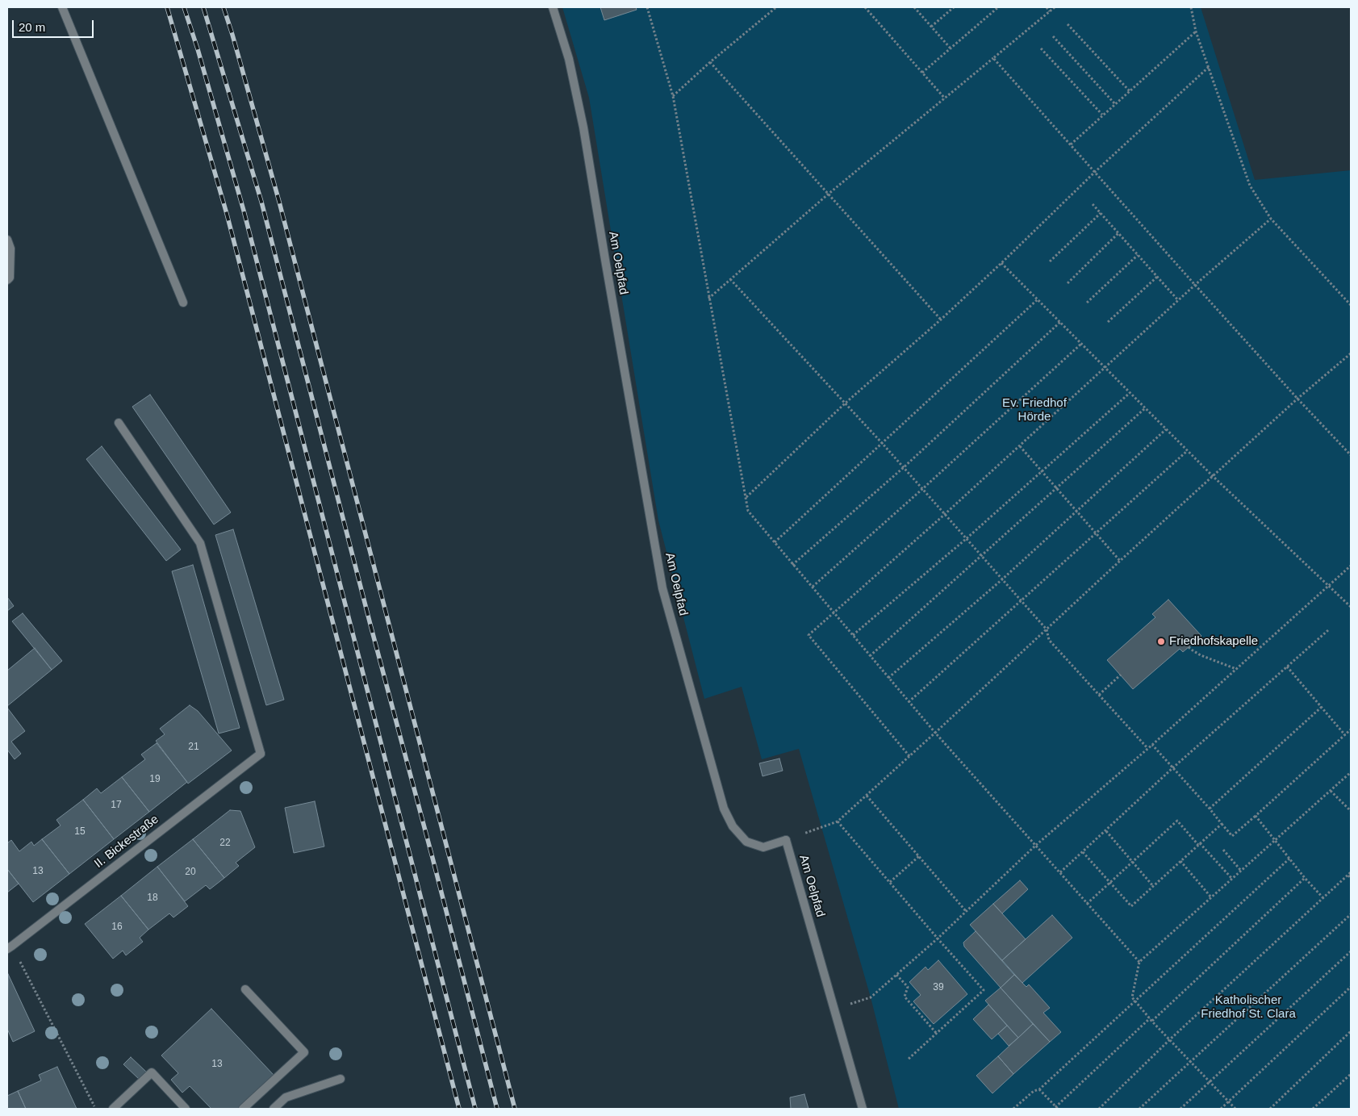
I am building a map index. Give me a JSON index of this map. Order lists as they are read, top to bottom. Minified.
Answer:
{"streets":{"street":["Am Oelpfad","II. Bickestraße"]},"parks":["Ev. Friedhof Hörde","Katholischer Friedhof St. Clara"],"places":["Friedhofskapelle"],"house_numbers":["21","19","17","15","22","13","20","18","16","39","13"],"scale_bar":"20 m"}
